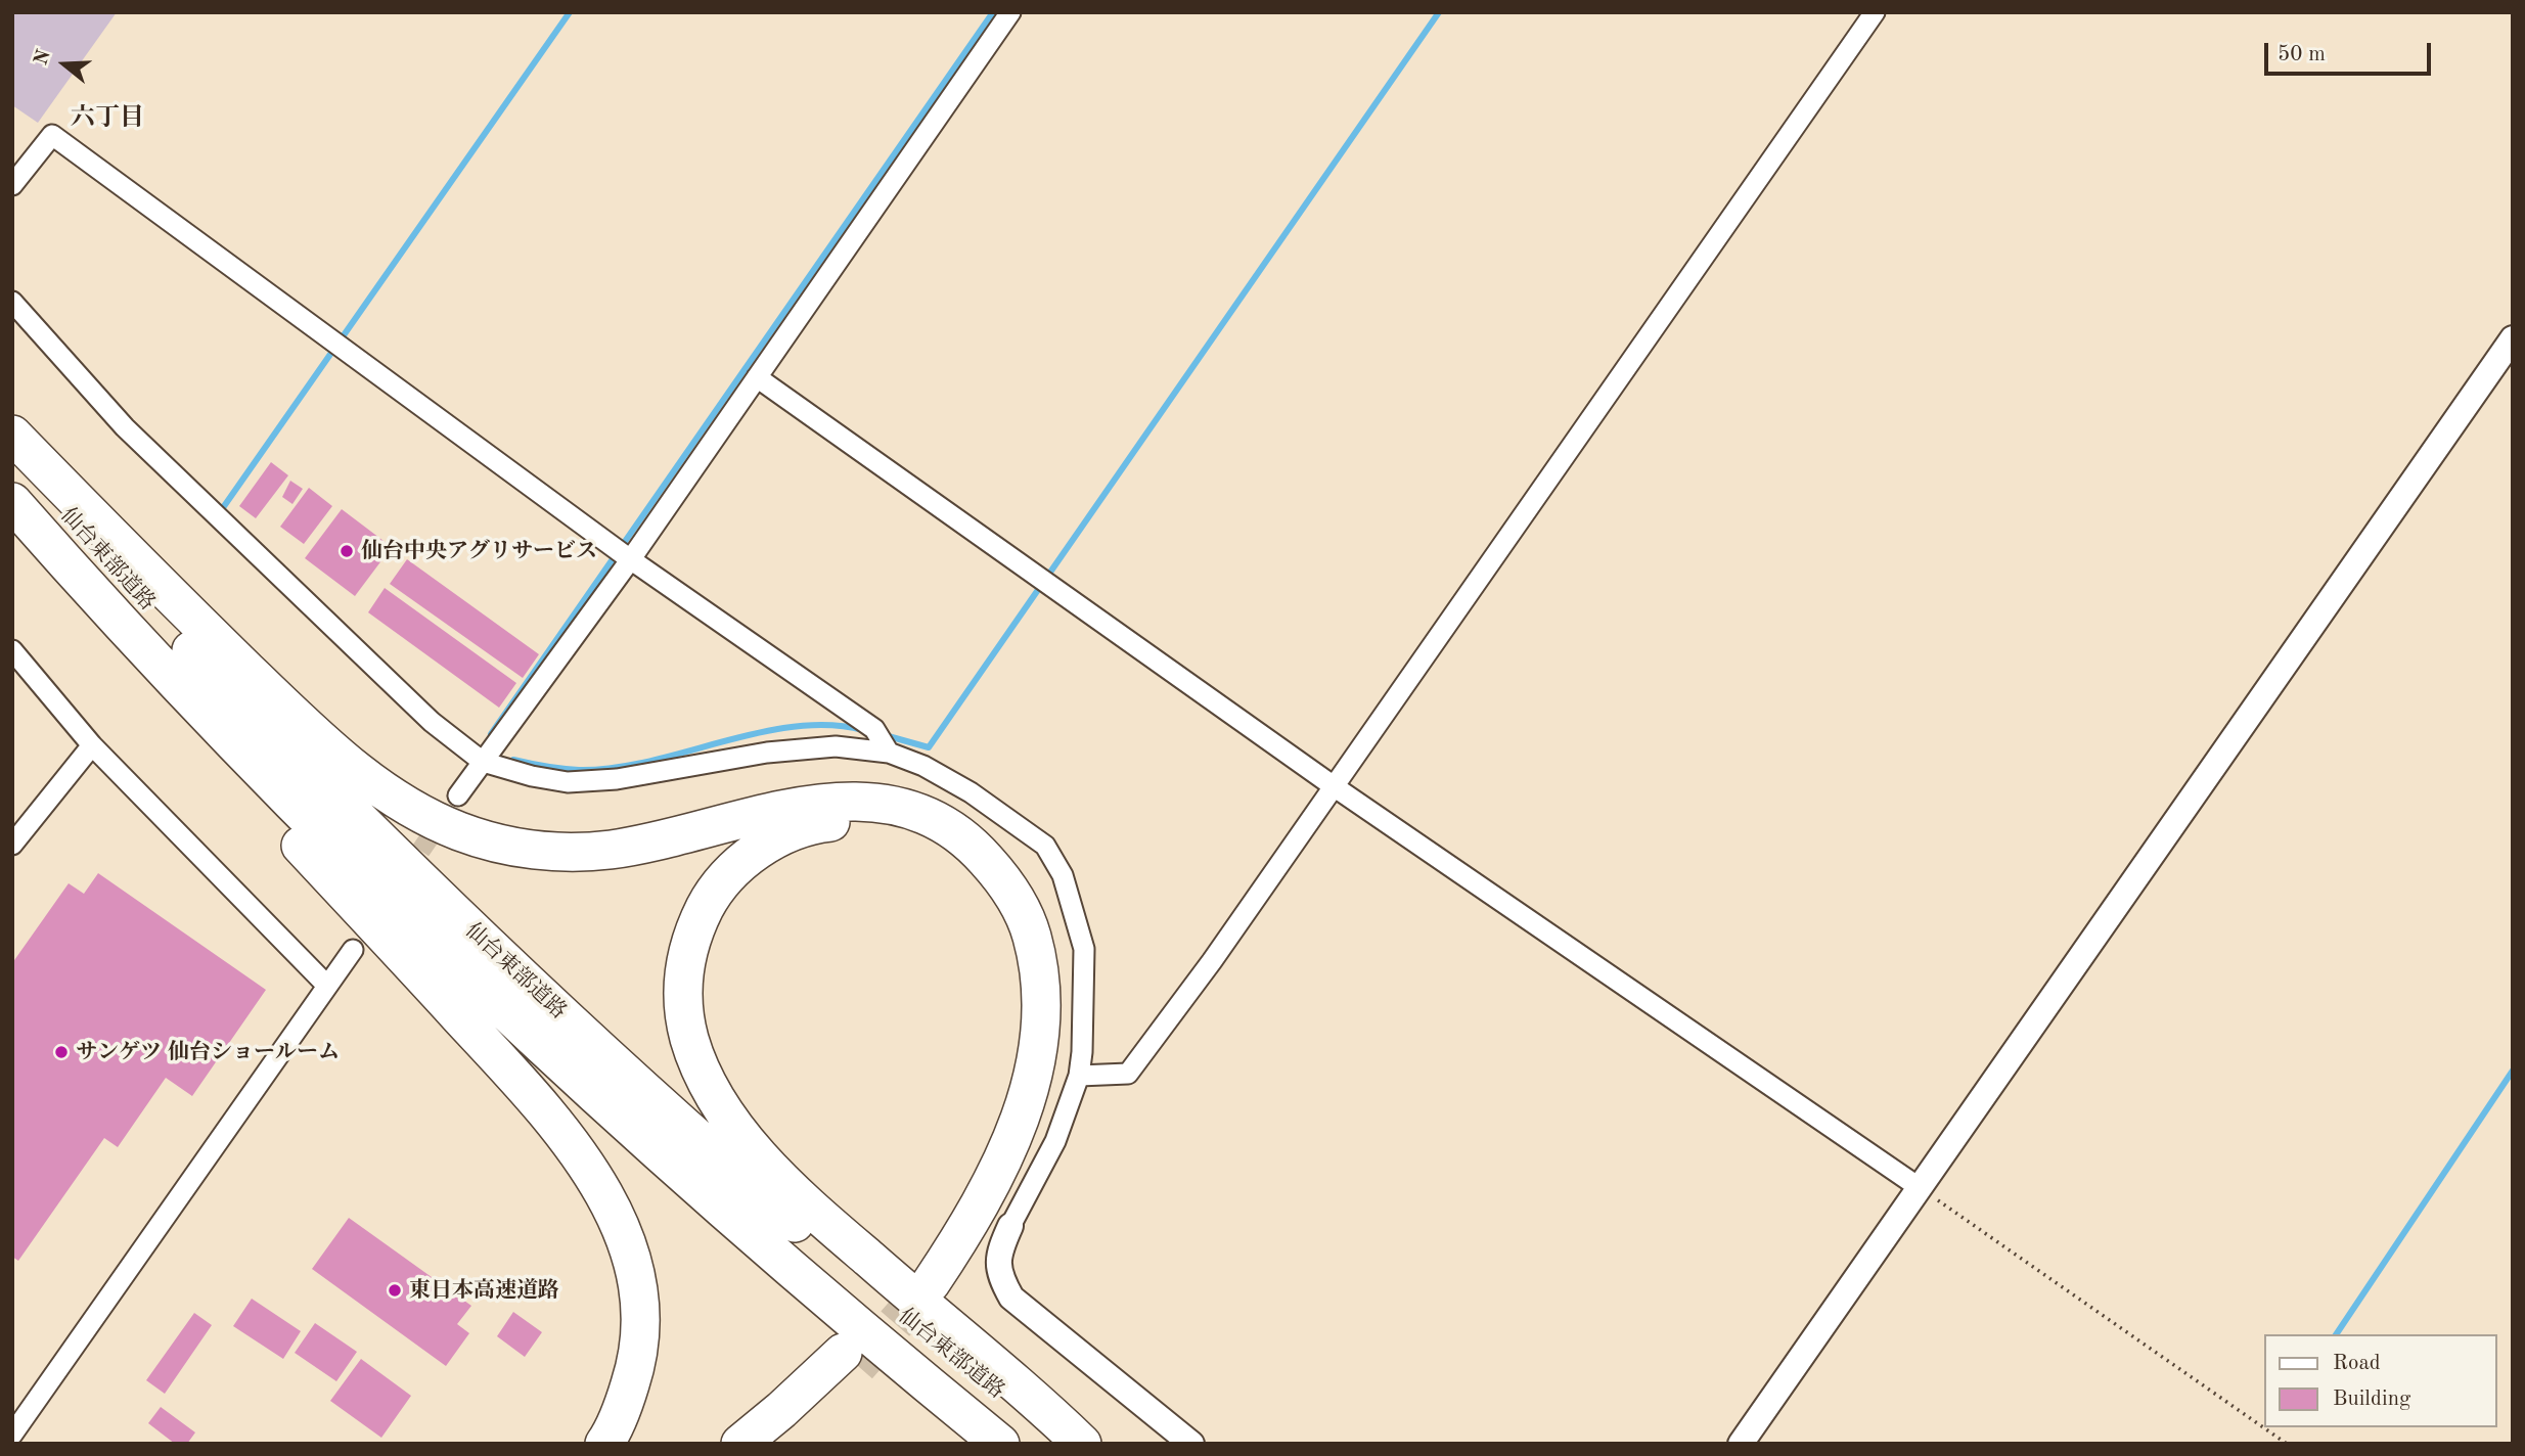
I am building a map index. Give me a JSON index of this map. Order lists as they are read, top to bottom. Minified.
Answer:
{"streets":{"highway":["仙台東部道路"]},"districts":["六丁目"],"places":["仙台中央アグリサービス","サンゲツ 仙台ショールーム","東日本高速道路"],"legend":["Road","Building"],"scale_bar":"50 m","north":"left"}
